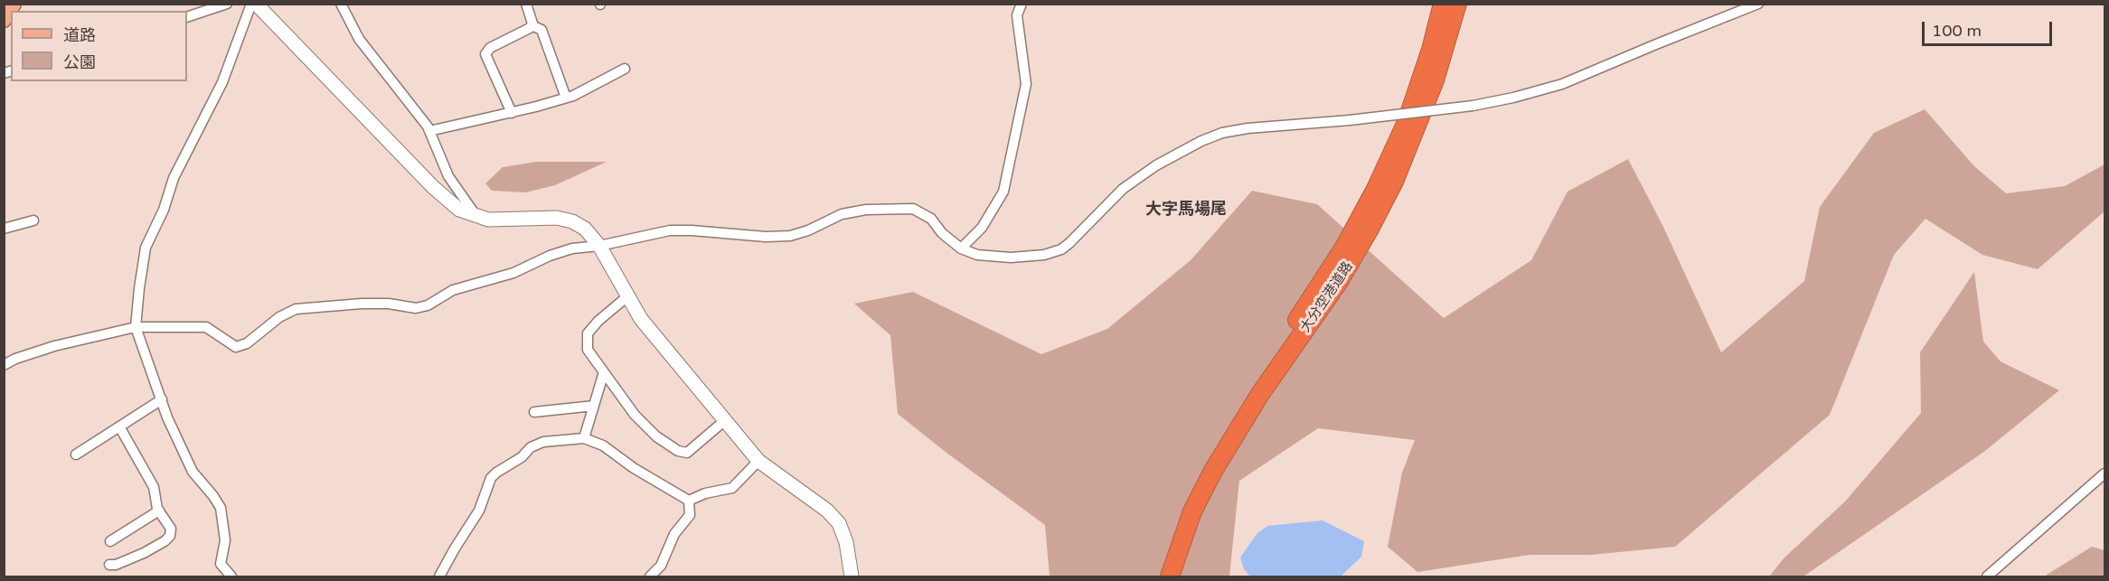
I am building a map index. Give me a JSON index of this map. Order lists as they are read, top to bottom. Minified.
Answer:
{"streets":{"highway":["大分空港道路"]},"districts":["大字馬場尾"],"legend":["道路","公園"],"scale_bar":"100 m"}
